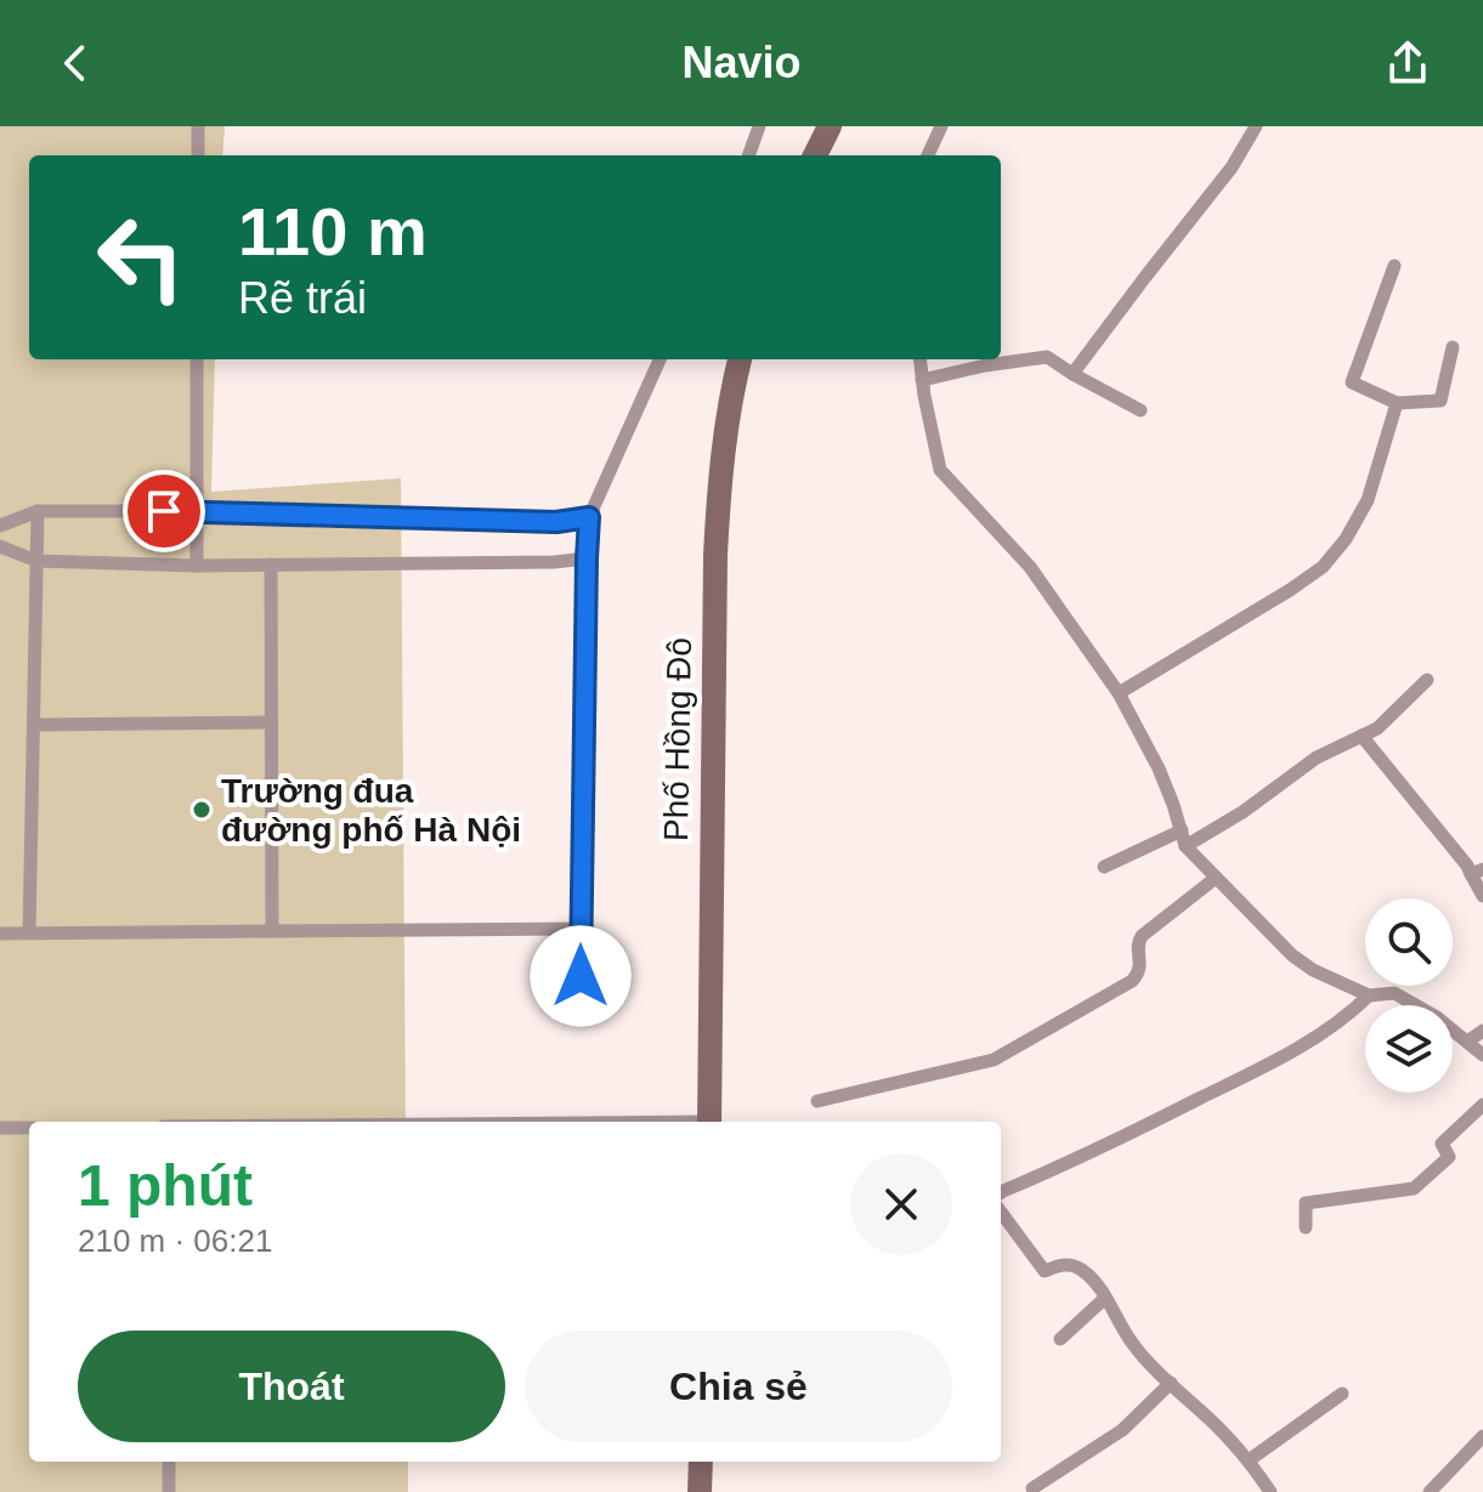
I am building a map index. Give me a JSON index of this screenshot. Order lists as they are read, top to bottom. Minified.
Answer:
{"streets":{"street":["Phố Hồng Đô"]},"places":["Trường đua đường phố Hà Nội"],"page":{"header":"Navio","turn":["110 m","Rẽ trái"],"heading":["1 phút","210 m · 06:21"],"buttons":["Thoát","Chia sẻ"]}}
